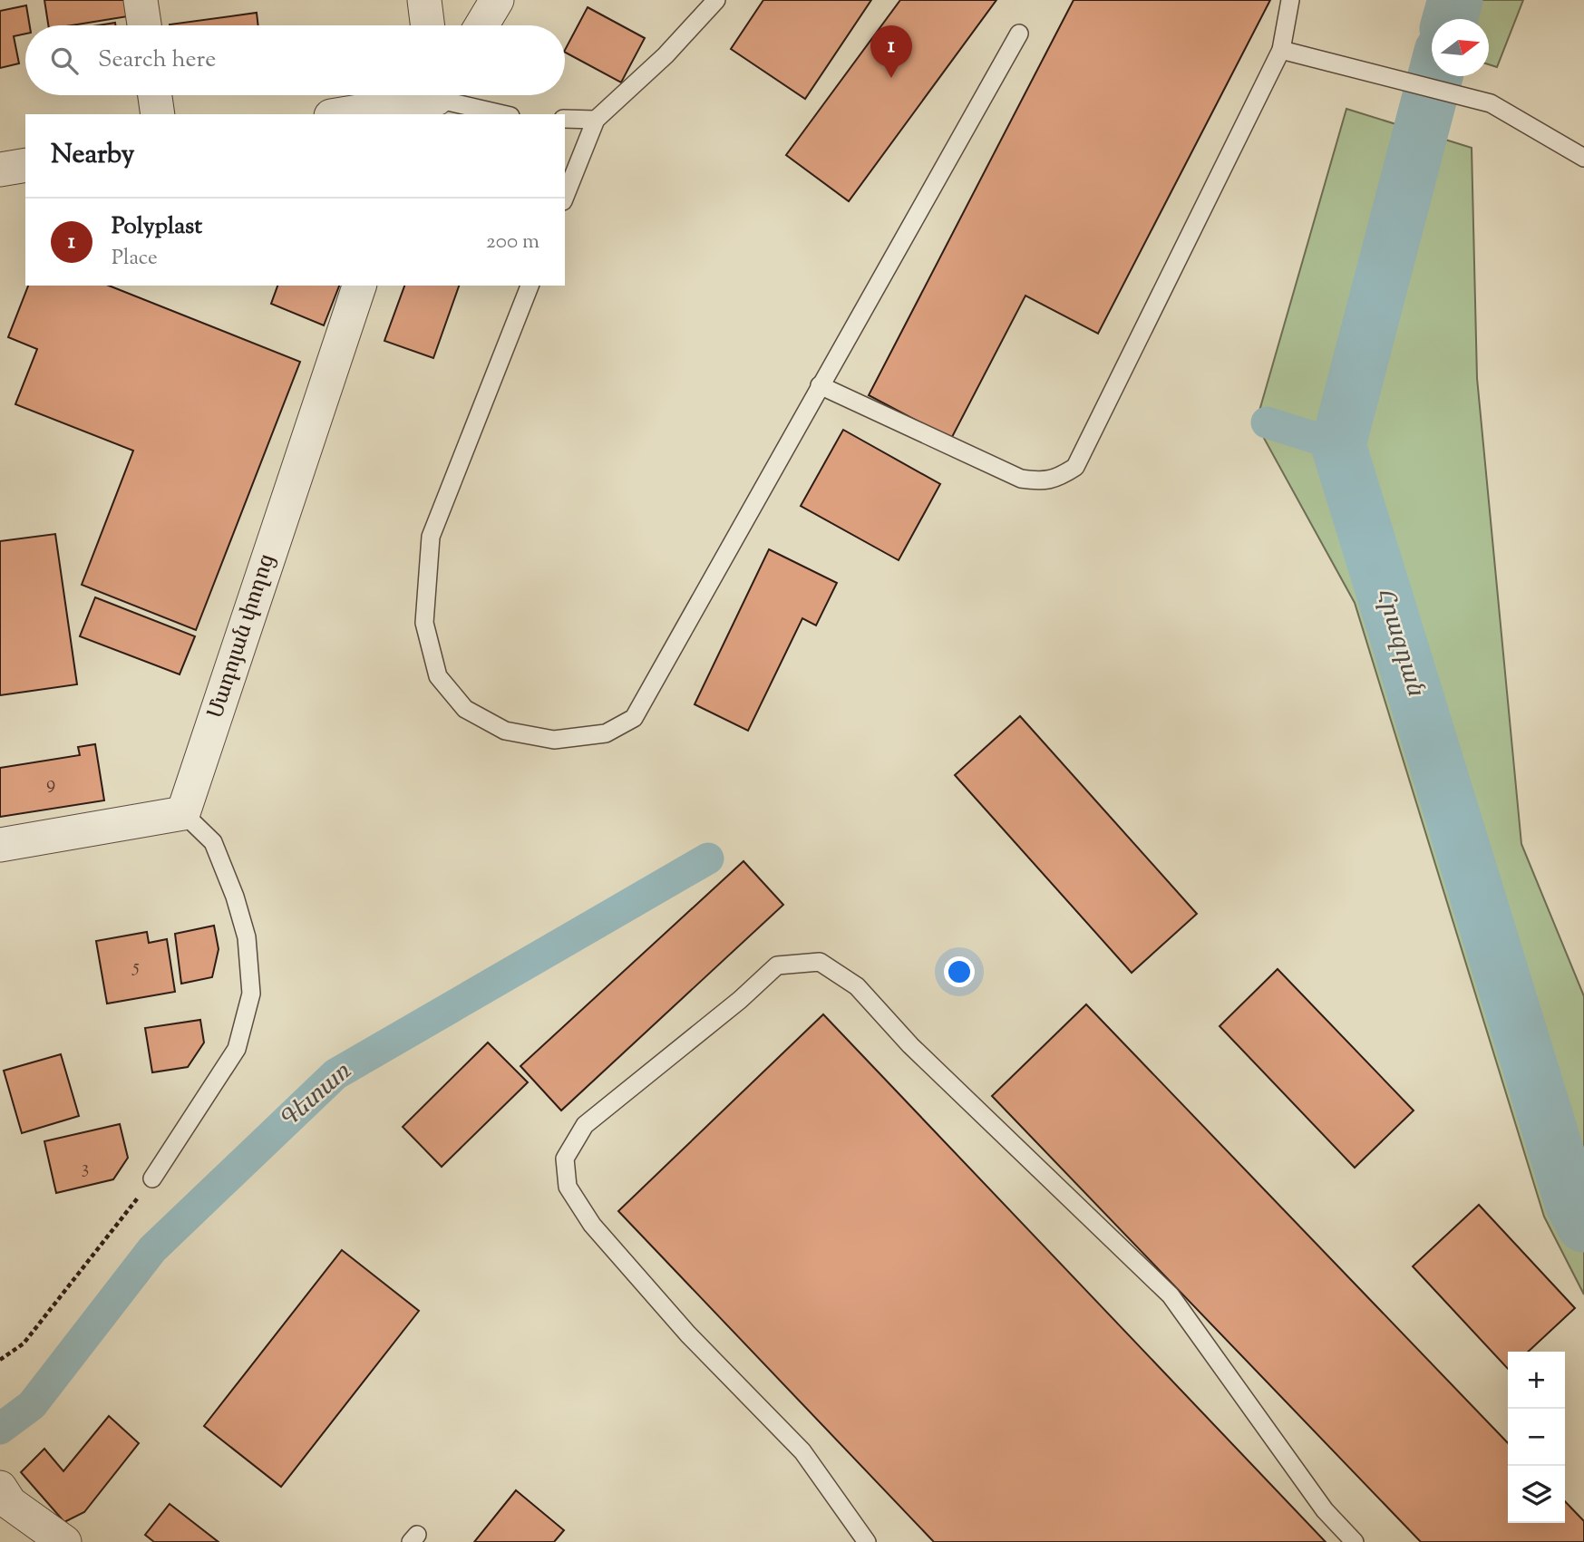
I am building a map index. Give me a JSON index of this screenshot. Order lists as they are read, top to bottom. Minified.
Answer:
{"streets":{"street":["Մադոյան փողոց"]},"water":["Հրազդան","Գետառ"],"house_numbers":["9","5","3"],"north":"right","page":{"pins":"1","search":"Search here","heading":"Nearby","list":[{"mark":"1","name":"Polyplast","note":"Place","value":"200 m"}],"map_buttons":["+","−"]}}
